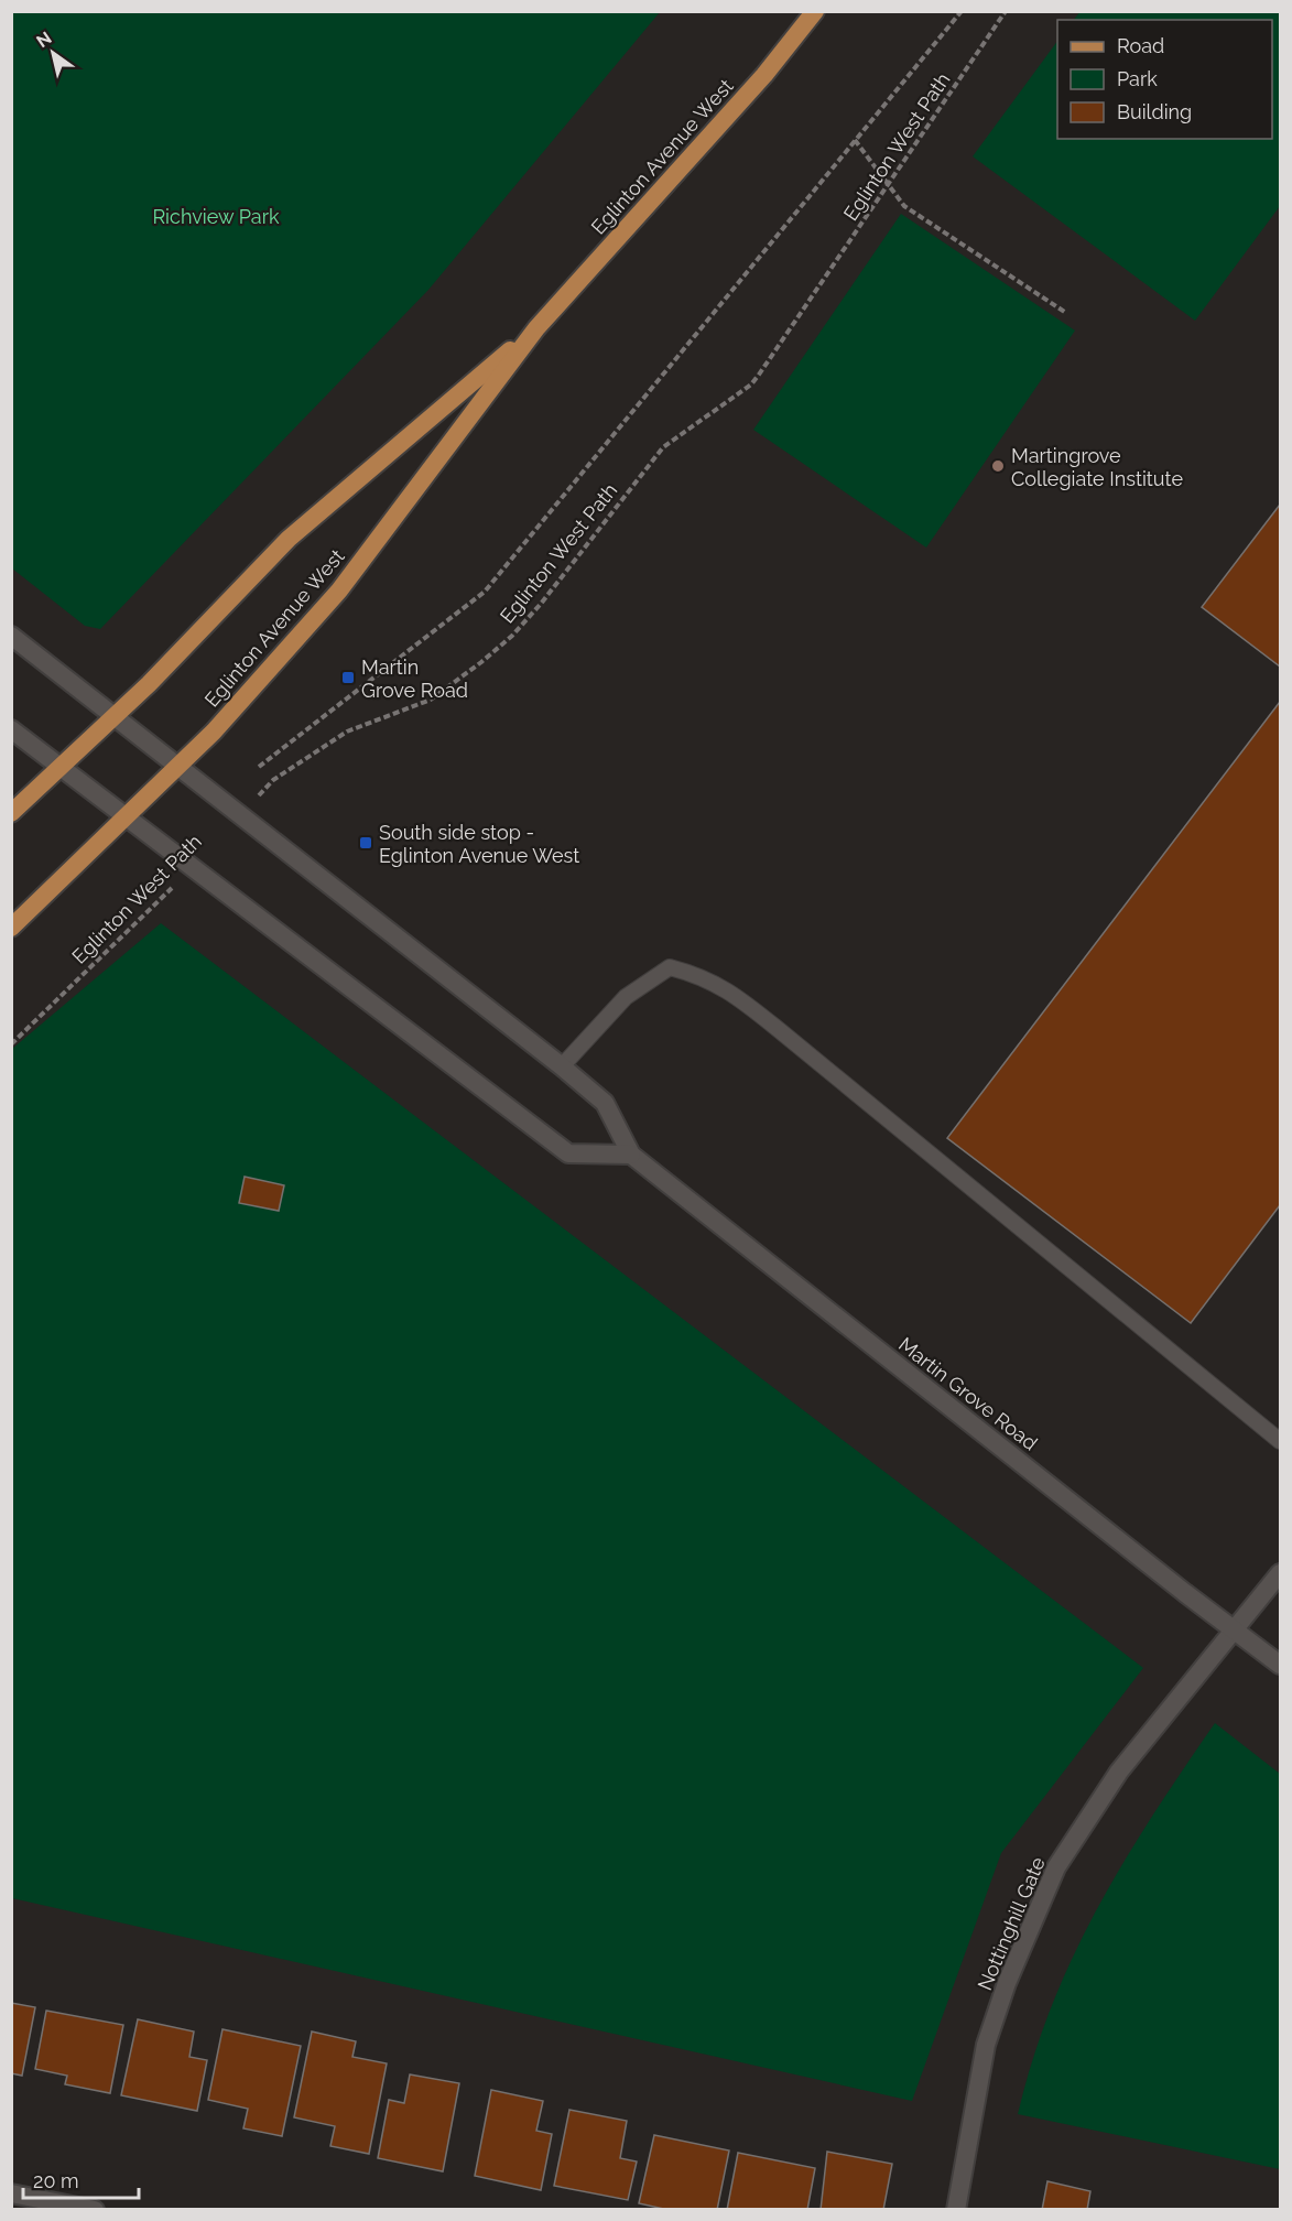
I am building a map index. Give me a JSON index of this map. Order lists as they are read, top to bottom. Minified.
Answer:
{"streets":{"main road":["Eglinton Avenue West","Martin Grove Road","Nottinghill Gate"],"path":["Eglinton West Path"]},"crossings":[["Eglinton West Path","Martin Grove Road"],["Eglinton Avenue West","Martin Grove Road"],["Martin Grove Road","Nottinghill Gate"]],"parks":["Richview Park"],"places":{"other":["Martingrove Collegiate Institute"],"transit":["Martin Grove Road","South side stop - Eglinton Avenue West"]},"legend":["Road","Park","Building"],"scale_bar":"20 m","north":"top left"}
